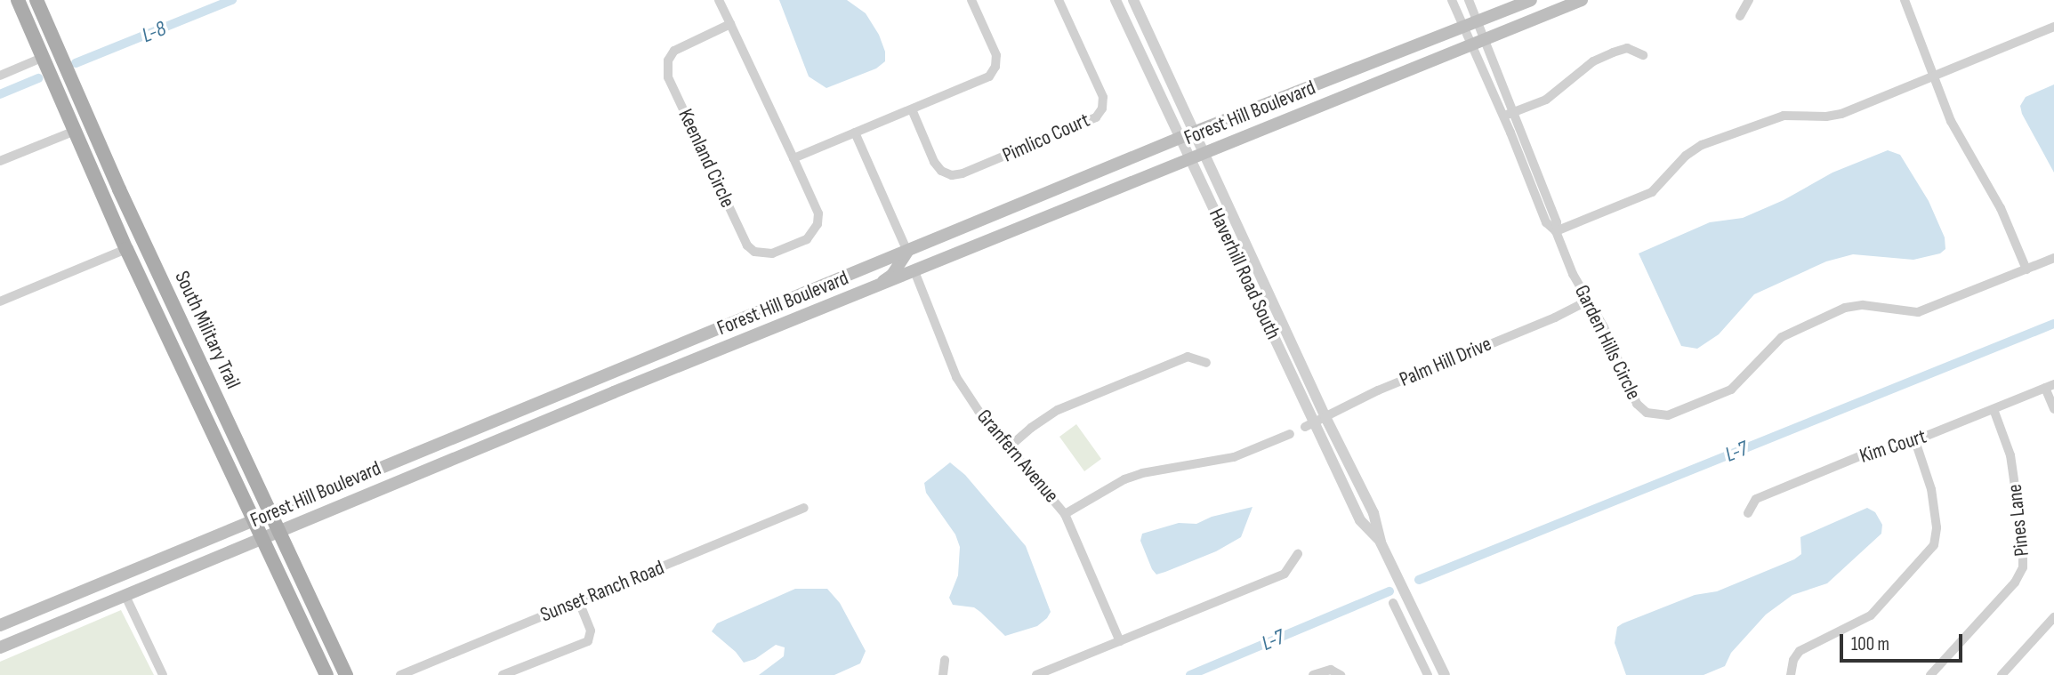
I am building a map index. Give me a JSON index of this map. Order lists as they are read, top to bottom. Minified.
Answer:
{"streets":{"main road":["Forest Hill Boulevard","South Military Trail"],"street":["Pimlico Court","Keenland Circle","Haverhill Road South","Garden Hills Circle","Palm Hill Drive","Kim Court","Granfern Avenue","Pines Lane","Sunset Ranch Road"]},"crossings":[["Forest Hill Boulevard","Haverhill Road South"],["Forest Hill Boulevard","South Military Trail"],["Forest Hill Boulevard","Garden Hills Circle"],["Forest Hill Boulevard","Granfern Avenue"],["Haverhill Road South","Palm Hill Drive"],["Garden Hills Circle","Palm Hill Drive"],["Kim Court","Pines Lane"]],"water":["L-8","L-7"],"scale_bar":"100 m"}
